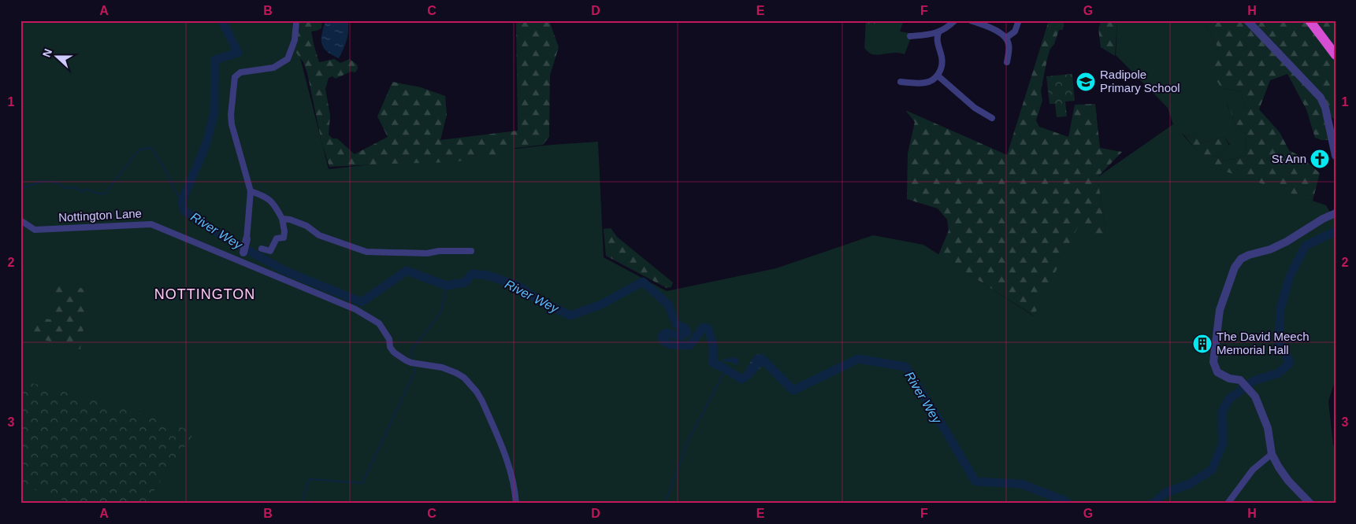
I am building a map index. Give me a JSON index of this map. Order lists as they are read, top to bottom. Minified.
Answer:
{"streets":{"street":["Nottington Lane"]},"districts":["NOTTINGTON"],"water":["River Wey"],"places":{"school or university":["Radipole Primary School"],"church":["St Ann"],"building":["The David Meech Memorial Hall"]},"north":"left","grid":{"columns":["A","B","C","D","E","F","G","H"],"rows":["1","2","3"]}}
